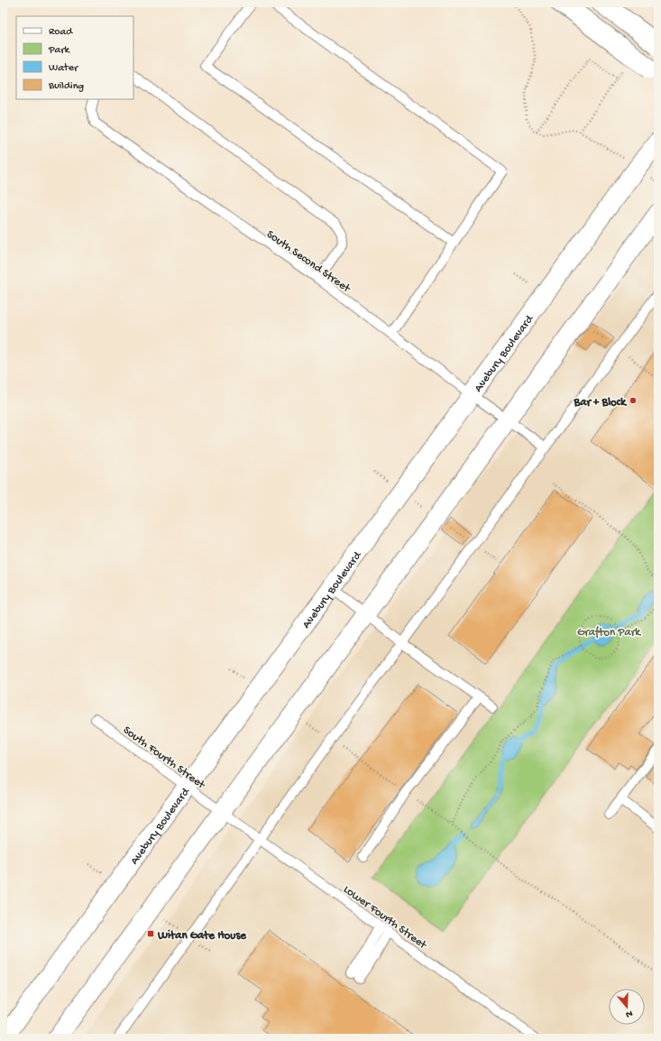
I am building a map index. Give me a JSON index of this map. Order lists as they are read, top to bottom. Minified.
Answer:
{"streets":{"street":["Avebury Boulevard"],"lane":["South Second Street","South Fourth Street","Lower Fourth Street"]},"crossings":[["South Second Street","Avebury Boulevard"],["Avebury Boulevard","South Fourth Street"],["South Fourth Street","Lower Fourth Street"]],"parks":["Grafton Park"],"places":{"other":["Bar + Block"],"transit":["Witan Gate House"]},"legend":["Road","Park","Water","Building"],"north":"bottom"}
